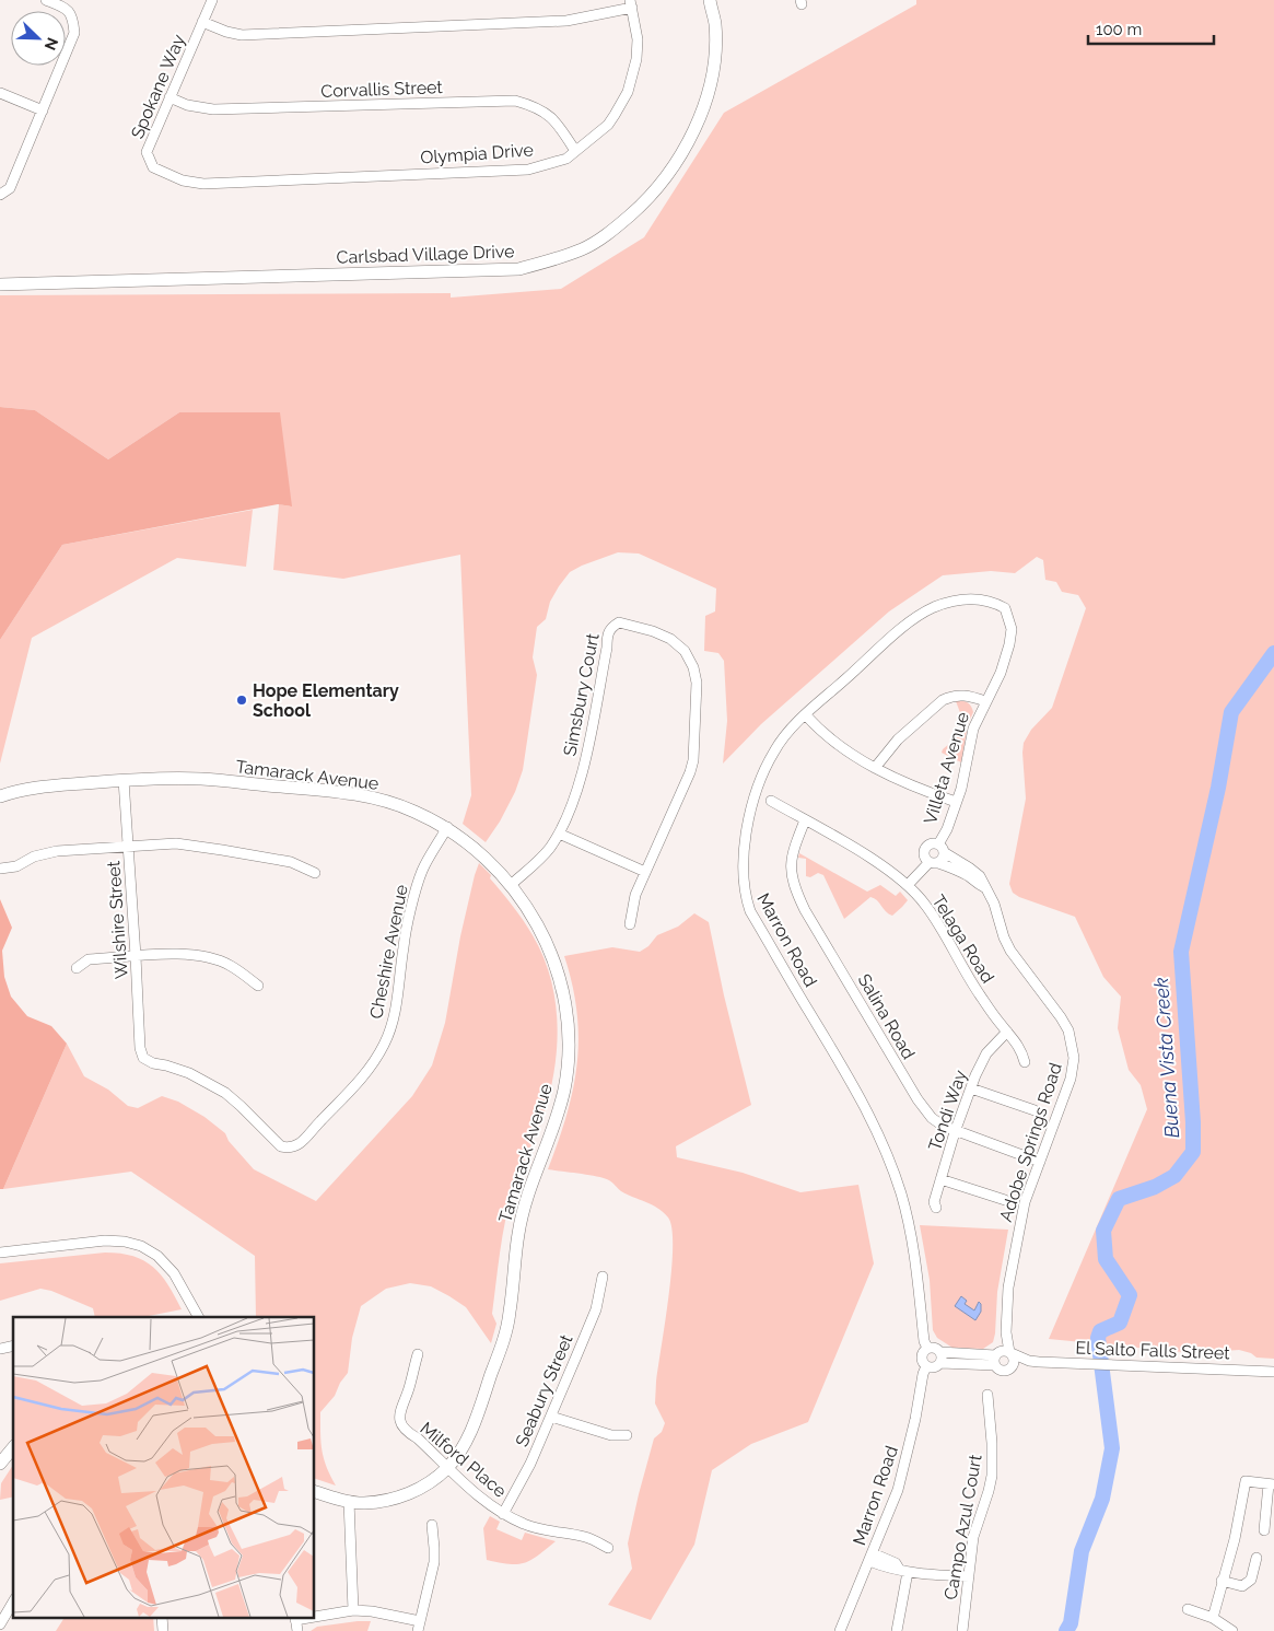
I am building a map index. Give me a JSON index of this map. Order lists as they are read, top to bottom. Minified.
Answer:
{"streets":{"main road":["Carlsbad Village Drive","Tamarack Avenue"],"street":["Spokane Way","Corvallis Street","Olympia Drive","Simsbury Court","Villeta Avenue","Wilshire Street","Telaga Road","Marron Road","Cheshire Avenue","Salina Road","Tondi Way","Adobe Springs Road","El Salto Falls Street","Seabury Street","Milford Place","Campo Azul Court"]},"crossings":[["Spokane Way","Corvallis Street"],["Spokane Way","Olympia Drive"],["Corvallis Street","Olympia Drive"],["Simsbury Court","Tamarack Avenue"],["Villeta Avenue","Marron Road"],["Villeta Avenue","Adobe Springs Road"],["Tamarack Avenue","Wilshire Street"],["Tamarack Avenue","Cheshire Avenue"],["Tamarack Avenue","Milford Place"],["Wilshire Street","Cheshire Avenue"],["Telaga Road","Salina Road"],["Telaga Road","Tondi Way"],["Marron Road","El Salto Falls Street"],["Salina Road","Tondi Way"],["Salina Road","Adobe Springs Road"],["Adobe Springs Road","El Salto Falls Street"],["Seabury Street","Milford Place"]],"water":["Buena Vista Creek"],"places":["Hope Elementary School"],"scale_bar":"100 m","north":"bottom right"}
